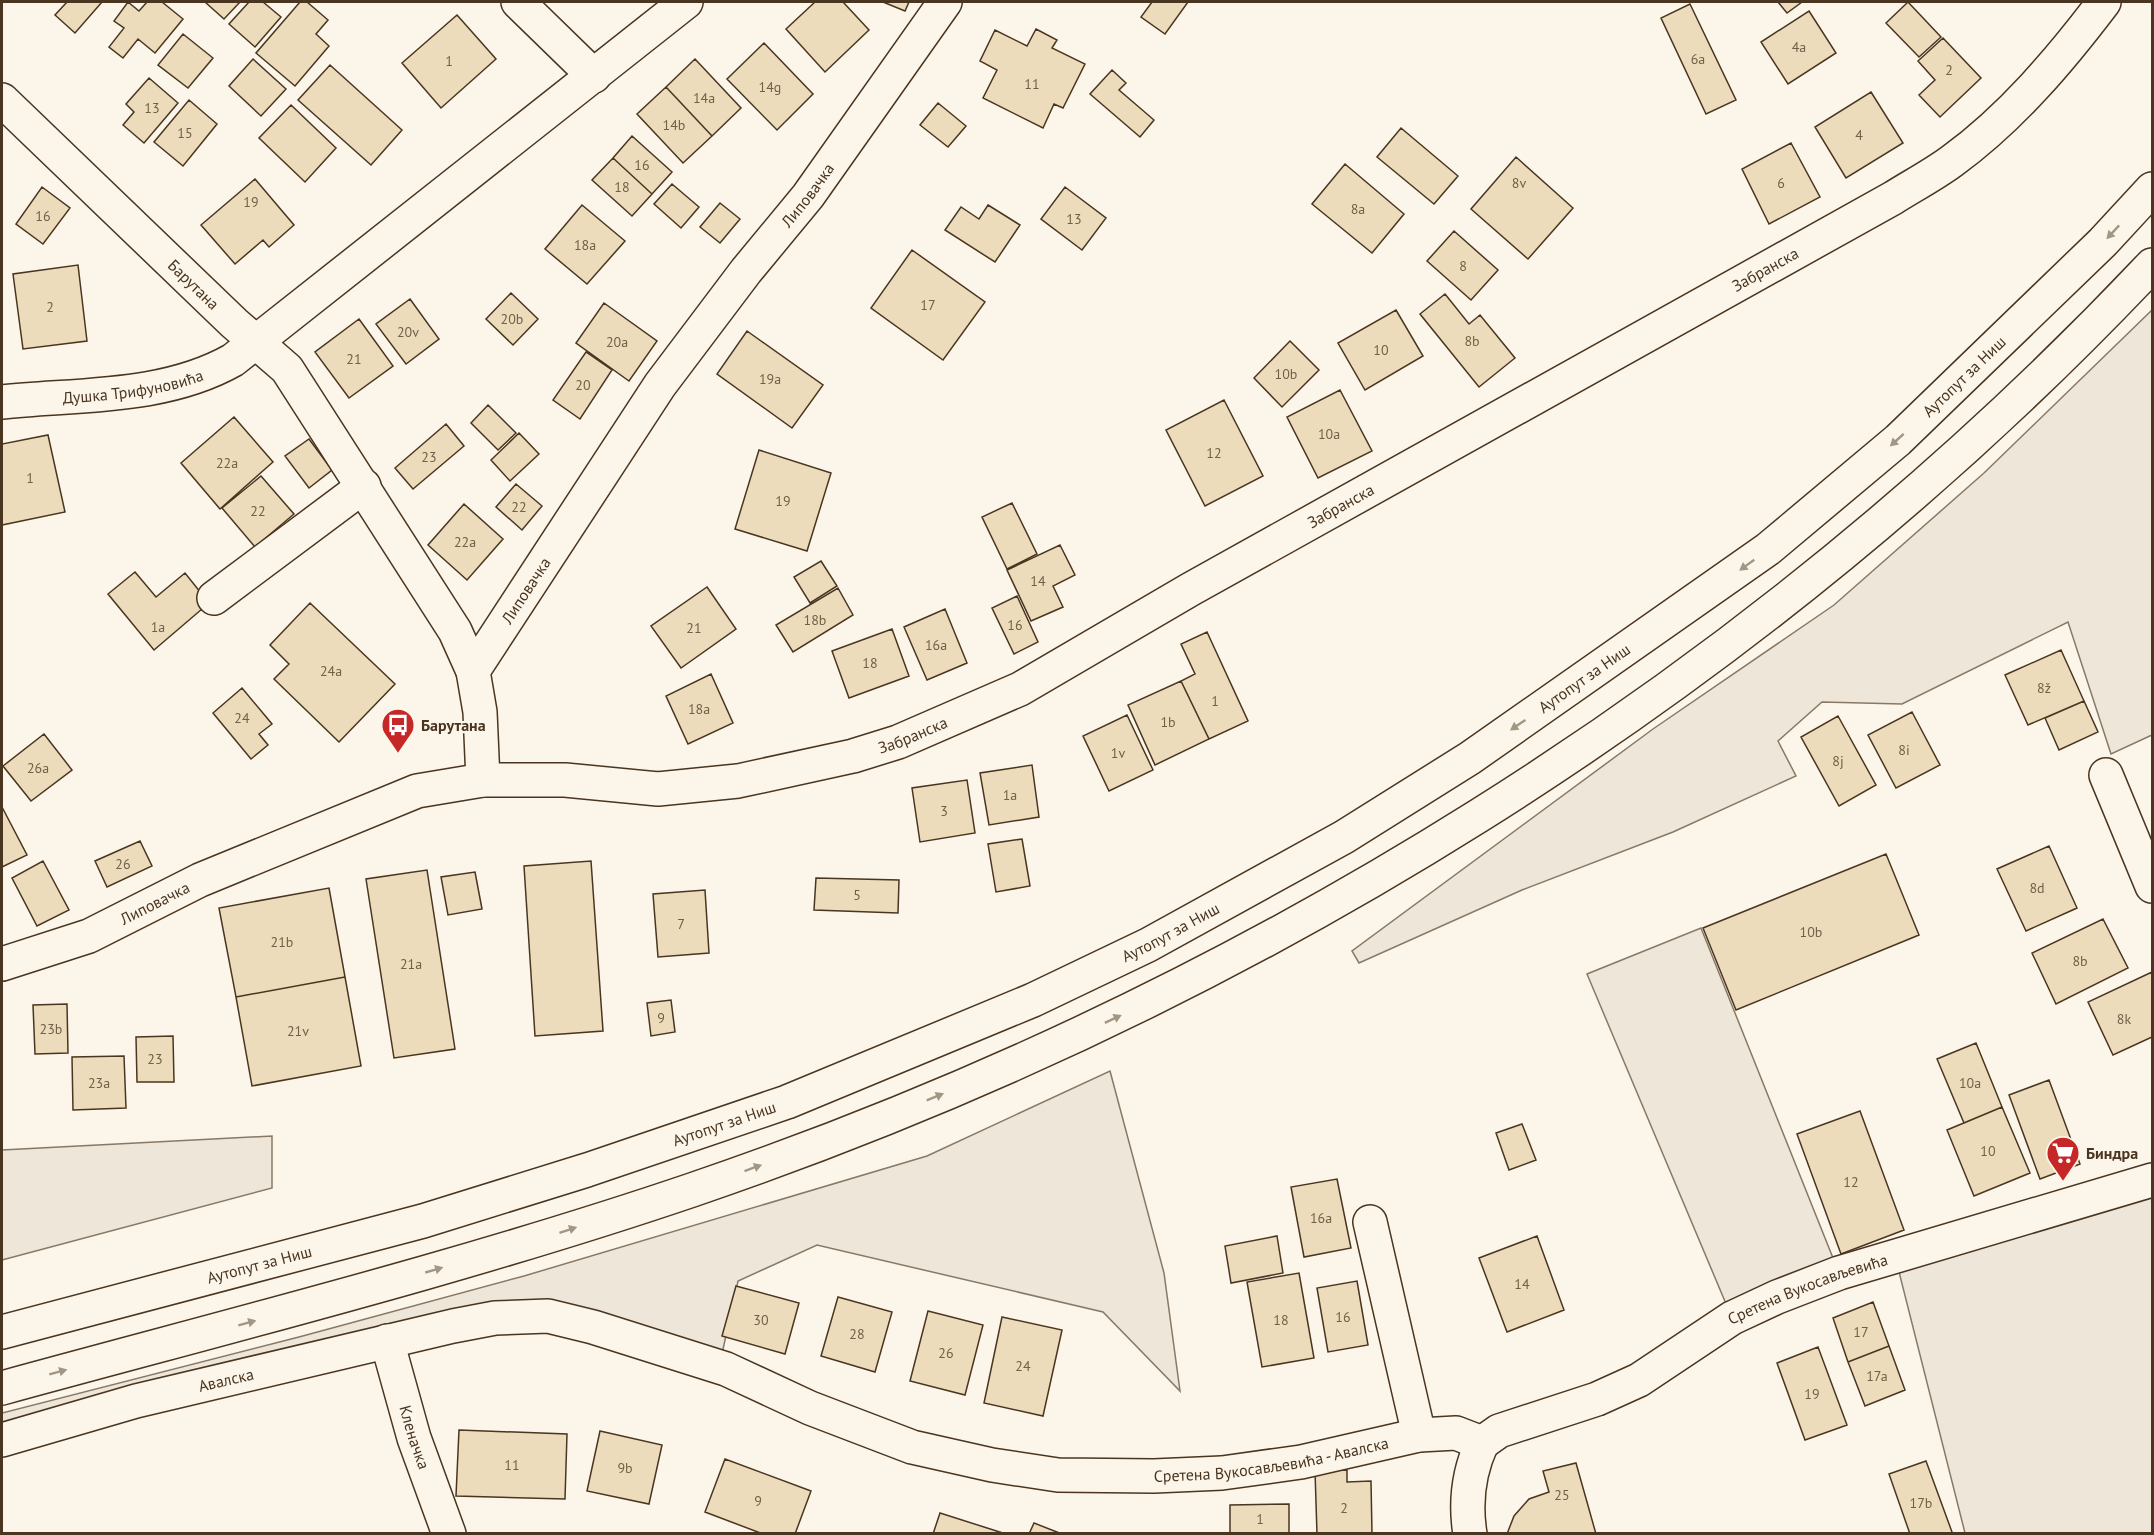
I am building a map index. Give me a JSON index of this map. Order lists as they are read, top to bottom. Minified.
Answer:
{"streets":{"main road":["Липовачка","Забранска","Барутана","Аутопут за Ниш","Душка Трифуновића","Сретена Вукосављевића","Авалска","Кленачка","Сретена Вукосављевића - Авалска"]},"crossings":[["Липовачка","Забранска"],["Липовачка","Барутана"],["Барутана","Душка Трифуновића"],["Сретена Вукосављевића","Сретена Вукосављевића - Авалска"],["Авалска","Кленачка"],["Авалска","Сретена Вукосављевића - Авалска"]],"places":{"bus stop":["Барутана"],"supermarket":["Биндра"]},"house_numbers":["4a","6a","1","2","11","14g","14a","13","14b","15","4","16","8v","6","18","19","8a","16","13","18a","8","17","2","20b","20v","8b","20a","10","21","10b","19a","20","10a","12","23","22a","1","19","22","22","22a","14","18b","16","1a","21","16a","18","24a","8ž","1","18a","24","1b","8i","1v","8j","26a","1a","3","26","8d","5","7","10b","21b","8b","21a","9","8k","23b","21v","23","23a","10a","10","12","16a","14","16","30","18","17","28","26","24","17a","19","11","9b","25","9","17b","2","1"]}
